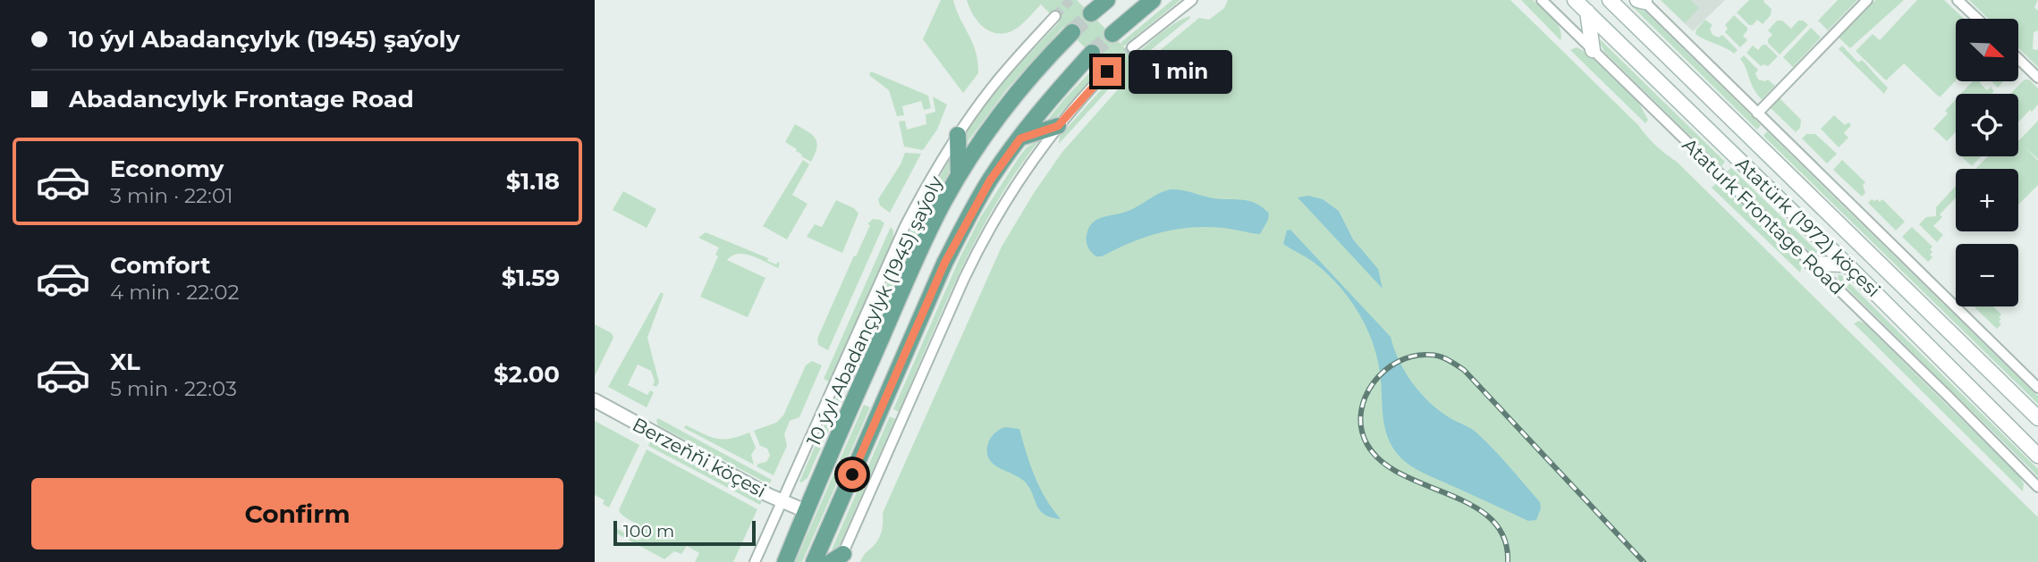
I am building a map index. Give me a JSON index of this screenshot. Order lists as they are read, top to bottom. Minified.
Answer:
{"streets":{"main road":["Atatürk (1972) köçesi","10 ýyl Abadançylyk (1945) şaýoly"],"street":["Ataturk Frontage Road","Berzeňňi köçesi"]},"crossings":[["10 ýyl Abadançylyk (1945) şaýoly","Berzeňňi köçesi"]],"scale_bar":"100 m","north":"bottom right","page":{"banner":["10 ýyl Abadançylyk (1945) şaýoly","Abadancylyk Frontage Road"],"map_buttons":["+","−"],"bubble":"1 min","list":[{"name":"Economy","note":"3 min · 22:01","value":"$1.18"},{"name":"Comfort","note":"4 min · 22:02","value":"$1.59"},{"name":"XL","note":"5 min · 22:03","value":"$2.00"}],"buttons":"Confirm","scale":"100 m"}}
